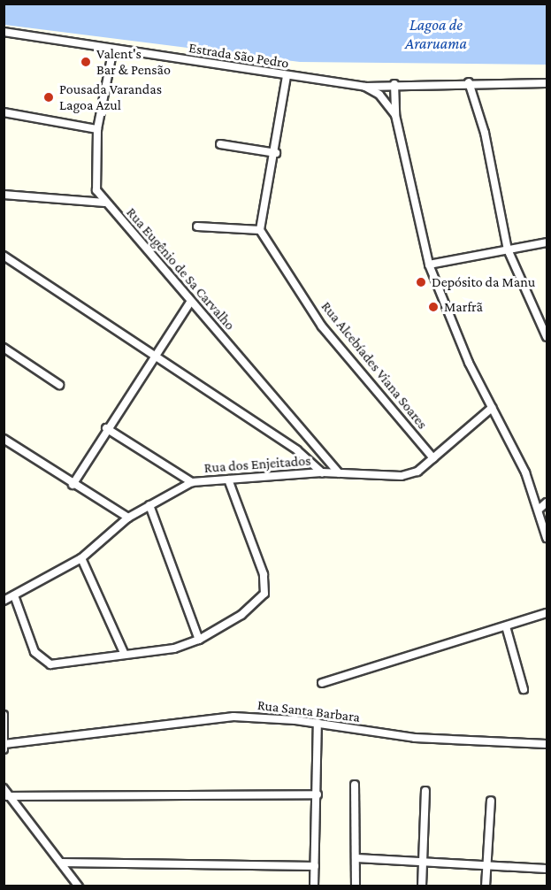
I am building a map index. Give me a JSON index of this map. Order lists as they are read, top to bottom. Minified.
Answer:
{"streets":{"street":["Estrada São Pedro","Rua Eugênio de Sa Carvalho","Rua Alcebíades Viana Soares","Rua dos Enjeitados","Rua Santa Barbara"]},"crossings":[["Estrada São Pedro","Rua Eugênio de Sa Carvalho"],["Rua Eugênio de Sa Carvalho","Rua dos Enjeitados"],["Rua Alcebíades Viana Soares","Rua dos Enjeitados"]],"water":["Lagoa de Araruama"],"places":["Valent's Bar & Pensão","Pousada Varandas Lagoa Azul","Depósito da Manu","Marfrã"]}
